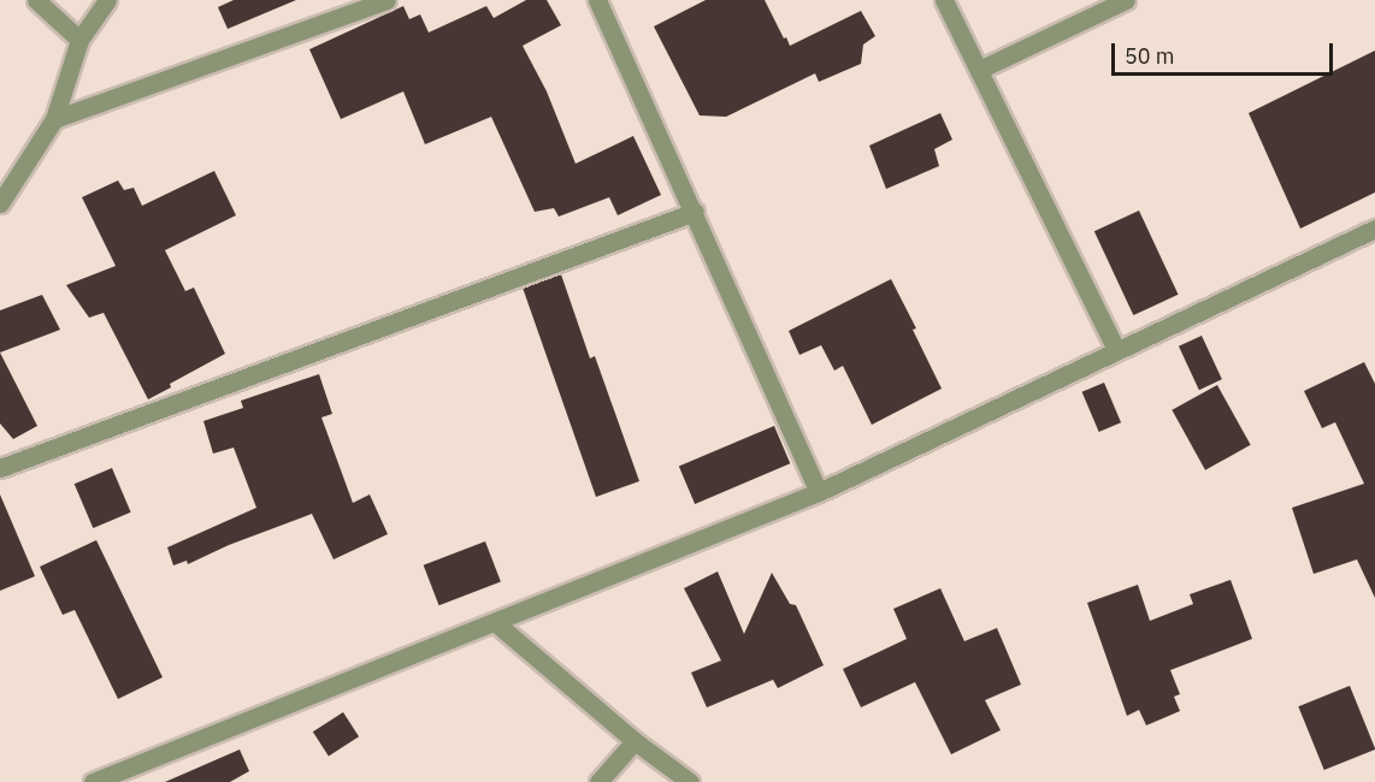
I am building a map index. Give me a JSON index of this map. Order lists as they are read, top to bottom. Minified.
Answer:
{"scale_bar":"50 m"}
